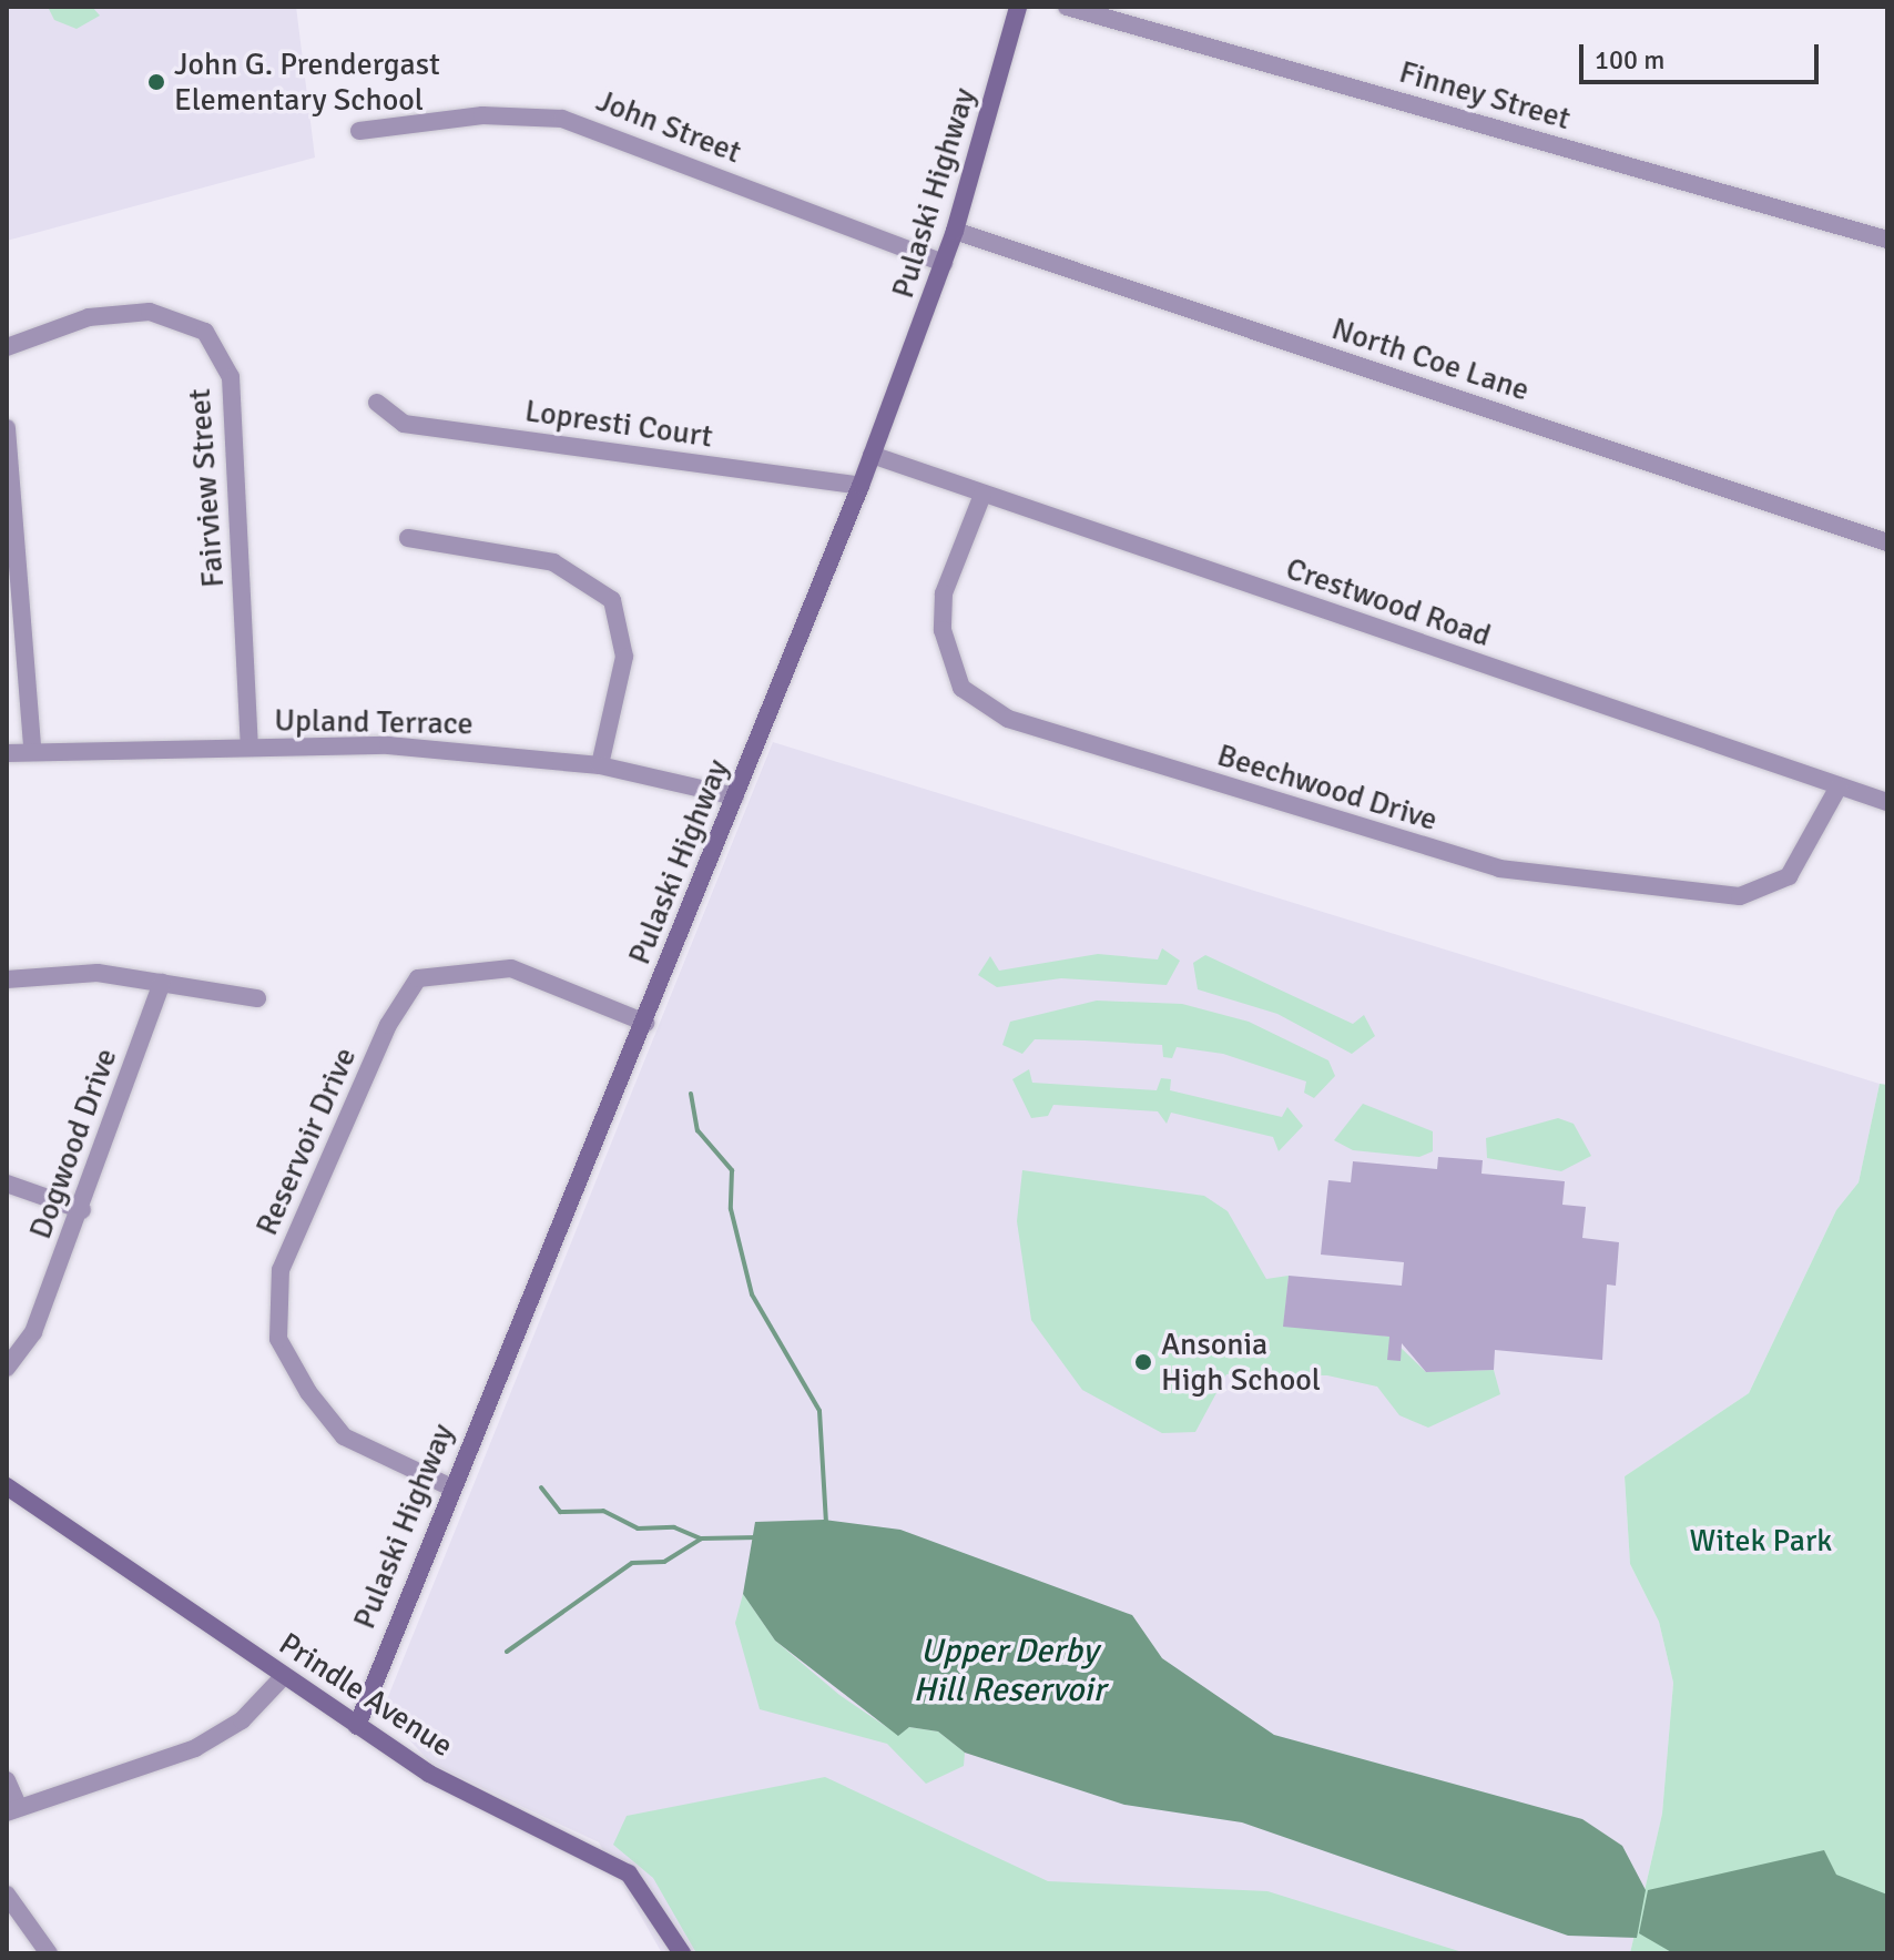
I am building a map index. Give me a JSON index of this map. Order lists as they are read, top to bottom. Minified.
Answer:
{"streets":{"main road":["Pulaski Highway","Prindle Avenue"],"street":["Finney Street","John Street","North Coe Lane","Lopresti Court","Fairview Street","Crestwood Road","Upland Terrace","Beechwood Drive","Reservoir Drive","Dogwood Drive"]},"crossings":[["John Street","Pulaski Highway"],["Pulaski Highway","North Coe Lane"],["Pulaski Highway","Lopresti Court"],["Pulaski Highway","Crestwood Road"],["Pulaski Highway","Upland Terrace"],["Pulaski Highway","Reservoir Drive"],["Pulaski Highway","Prindle Avenue"],["Fairview Street","Upland Terrace"],["Crestwood Road","Beechwood Drive"]],"water":["Upper Derby Hill Reservoir"],"parks":["Witek Park"],"places":["John G. Prendergast Elementary School","Ansonia High School"],"scale_bar":"100 m"}
